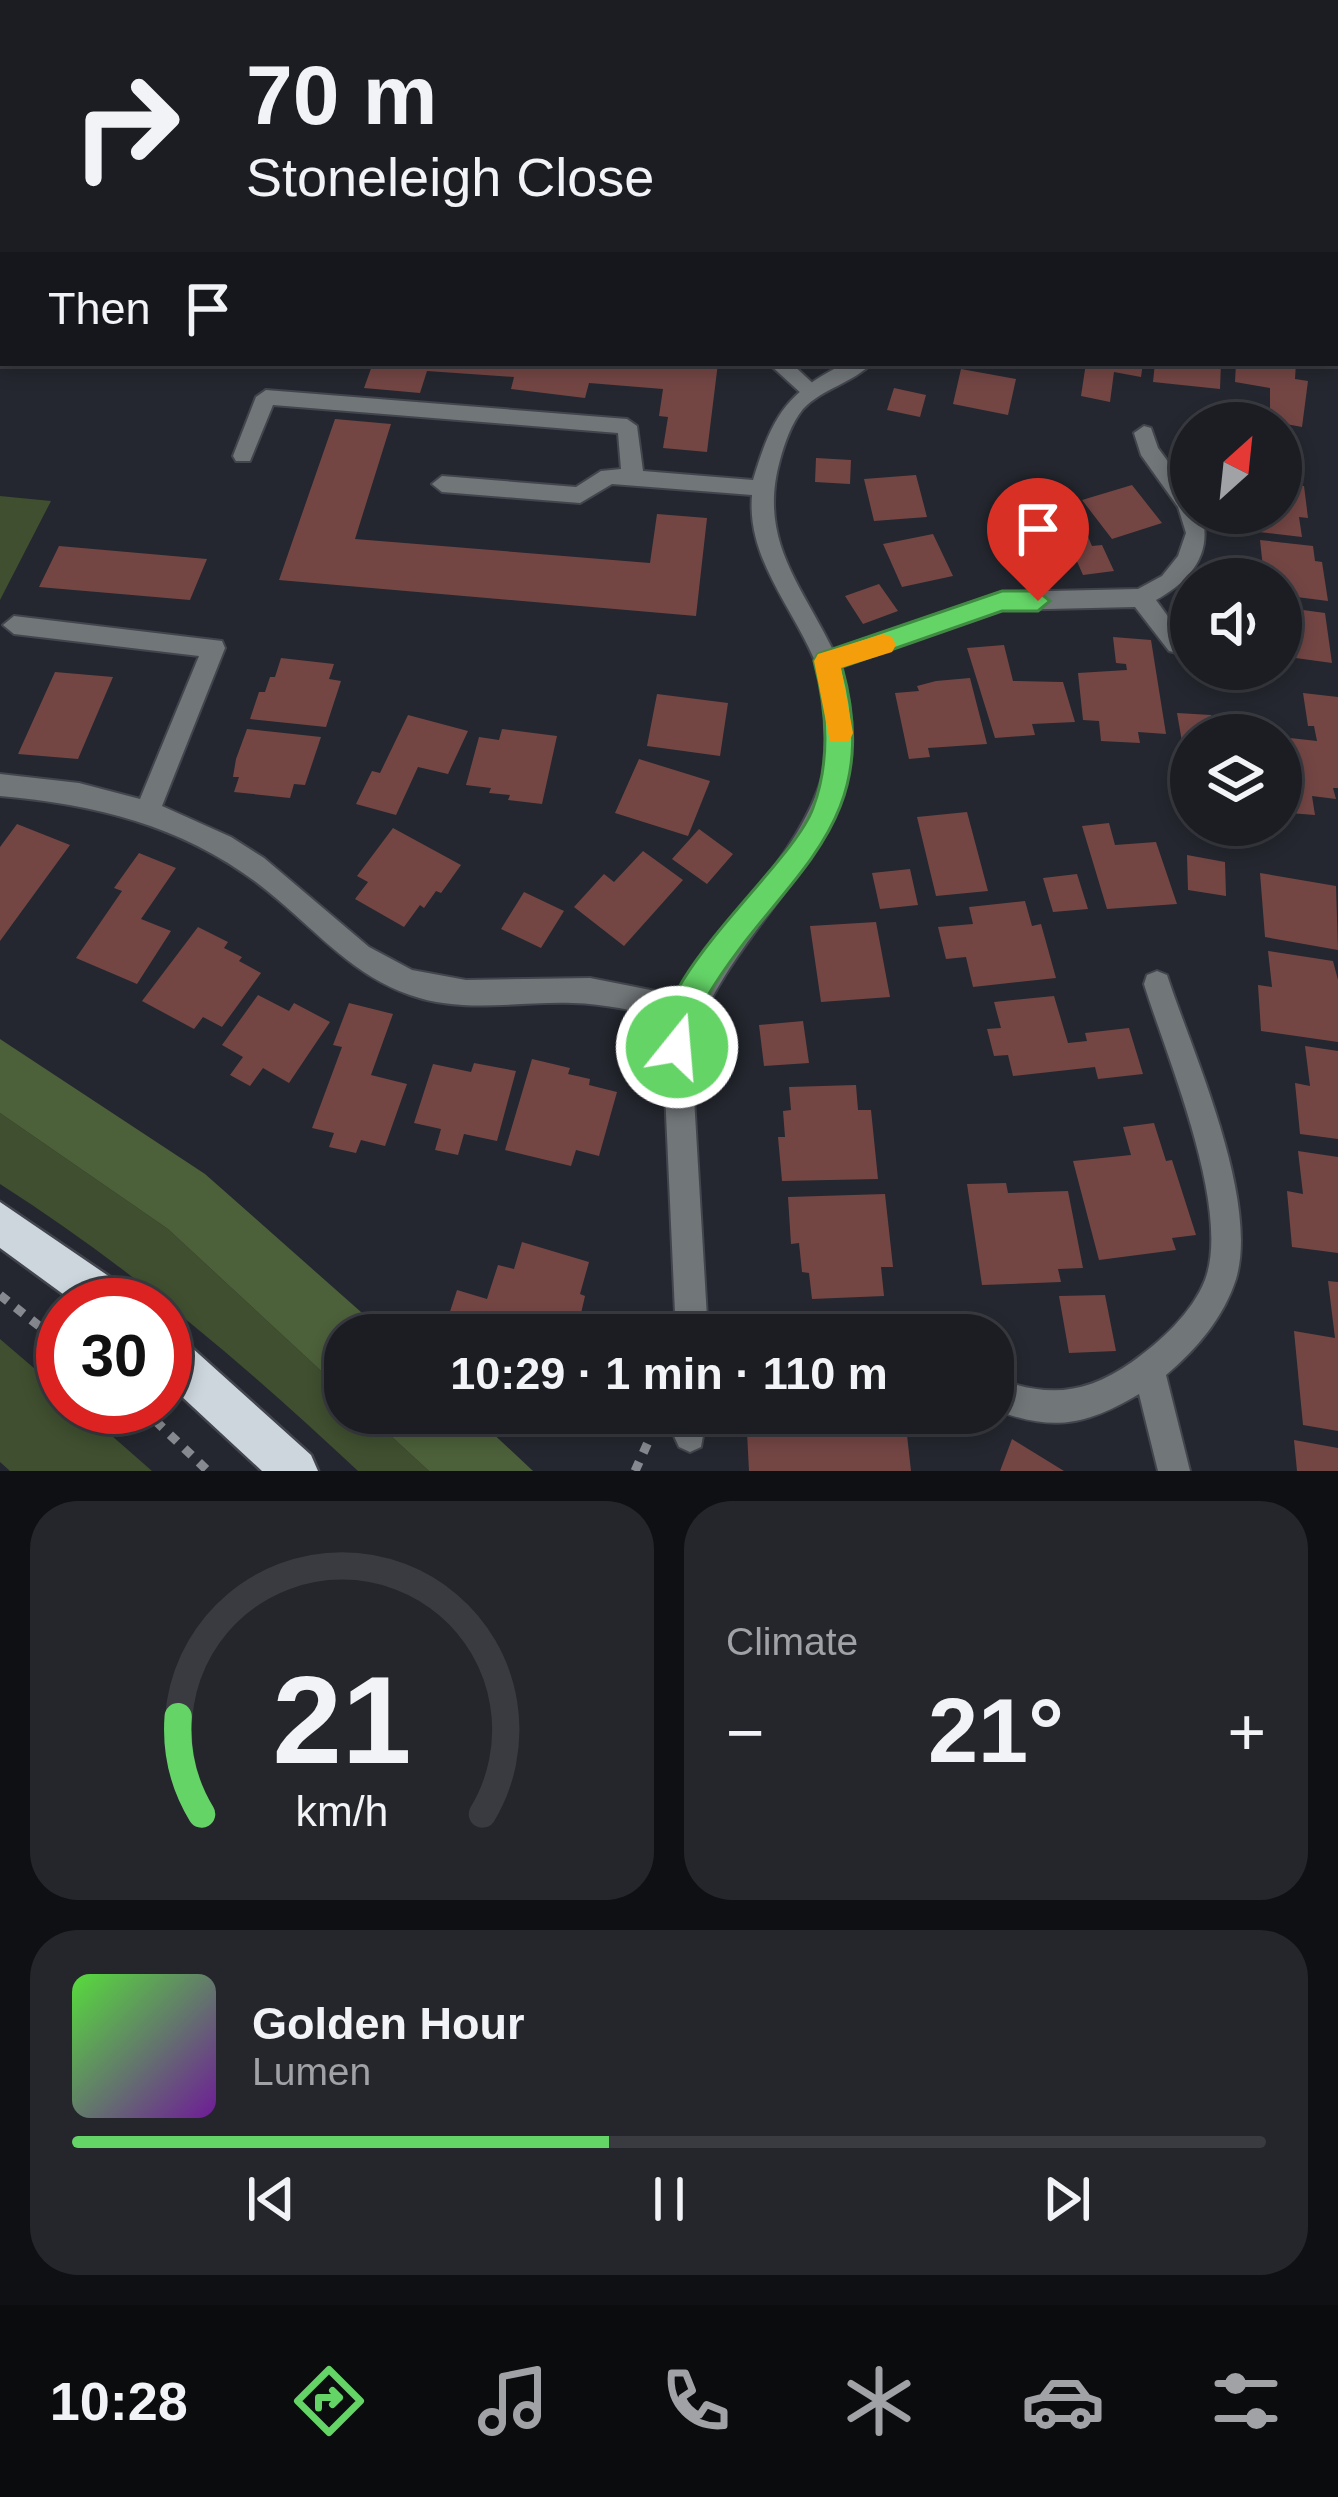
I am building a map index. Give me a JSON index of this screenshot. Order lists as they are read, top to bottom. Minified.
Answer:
{"north":"top right","page":{"turn":["70 m","Stoneleigh Close"],"then":"Then","limit":"30","trip":"10:29 · 1 min · 110 m","tile":"Climate","heat":["−","21°","+"],"song":["Golden Hour","Lumen"],"tabs":"10:28","gauge":["21","km/h"]}}
